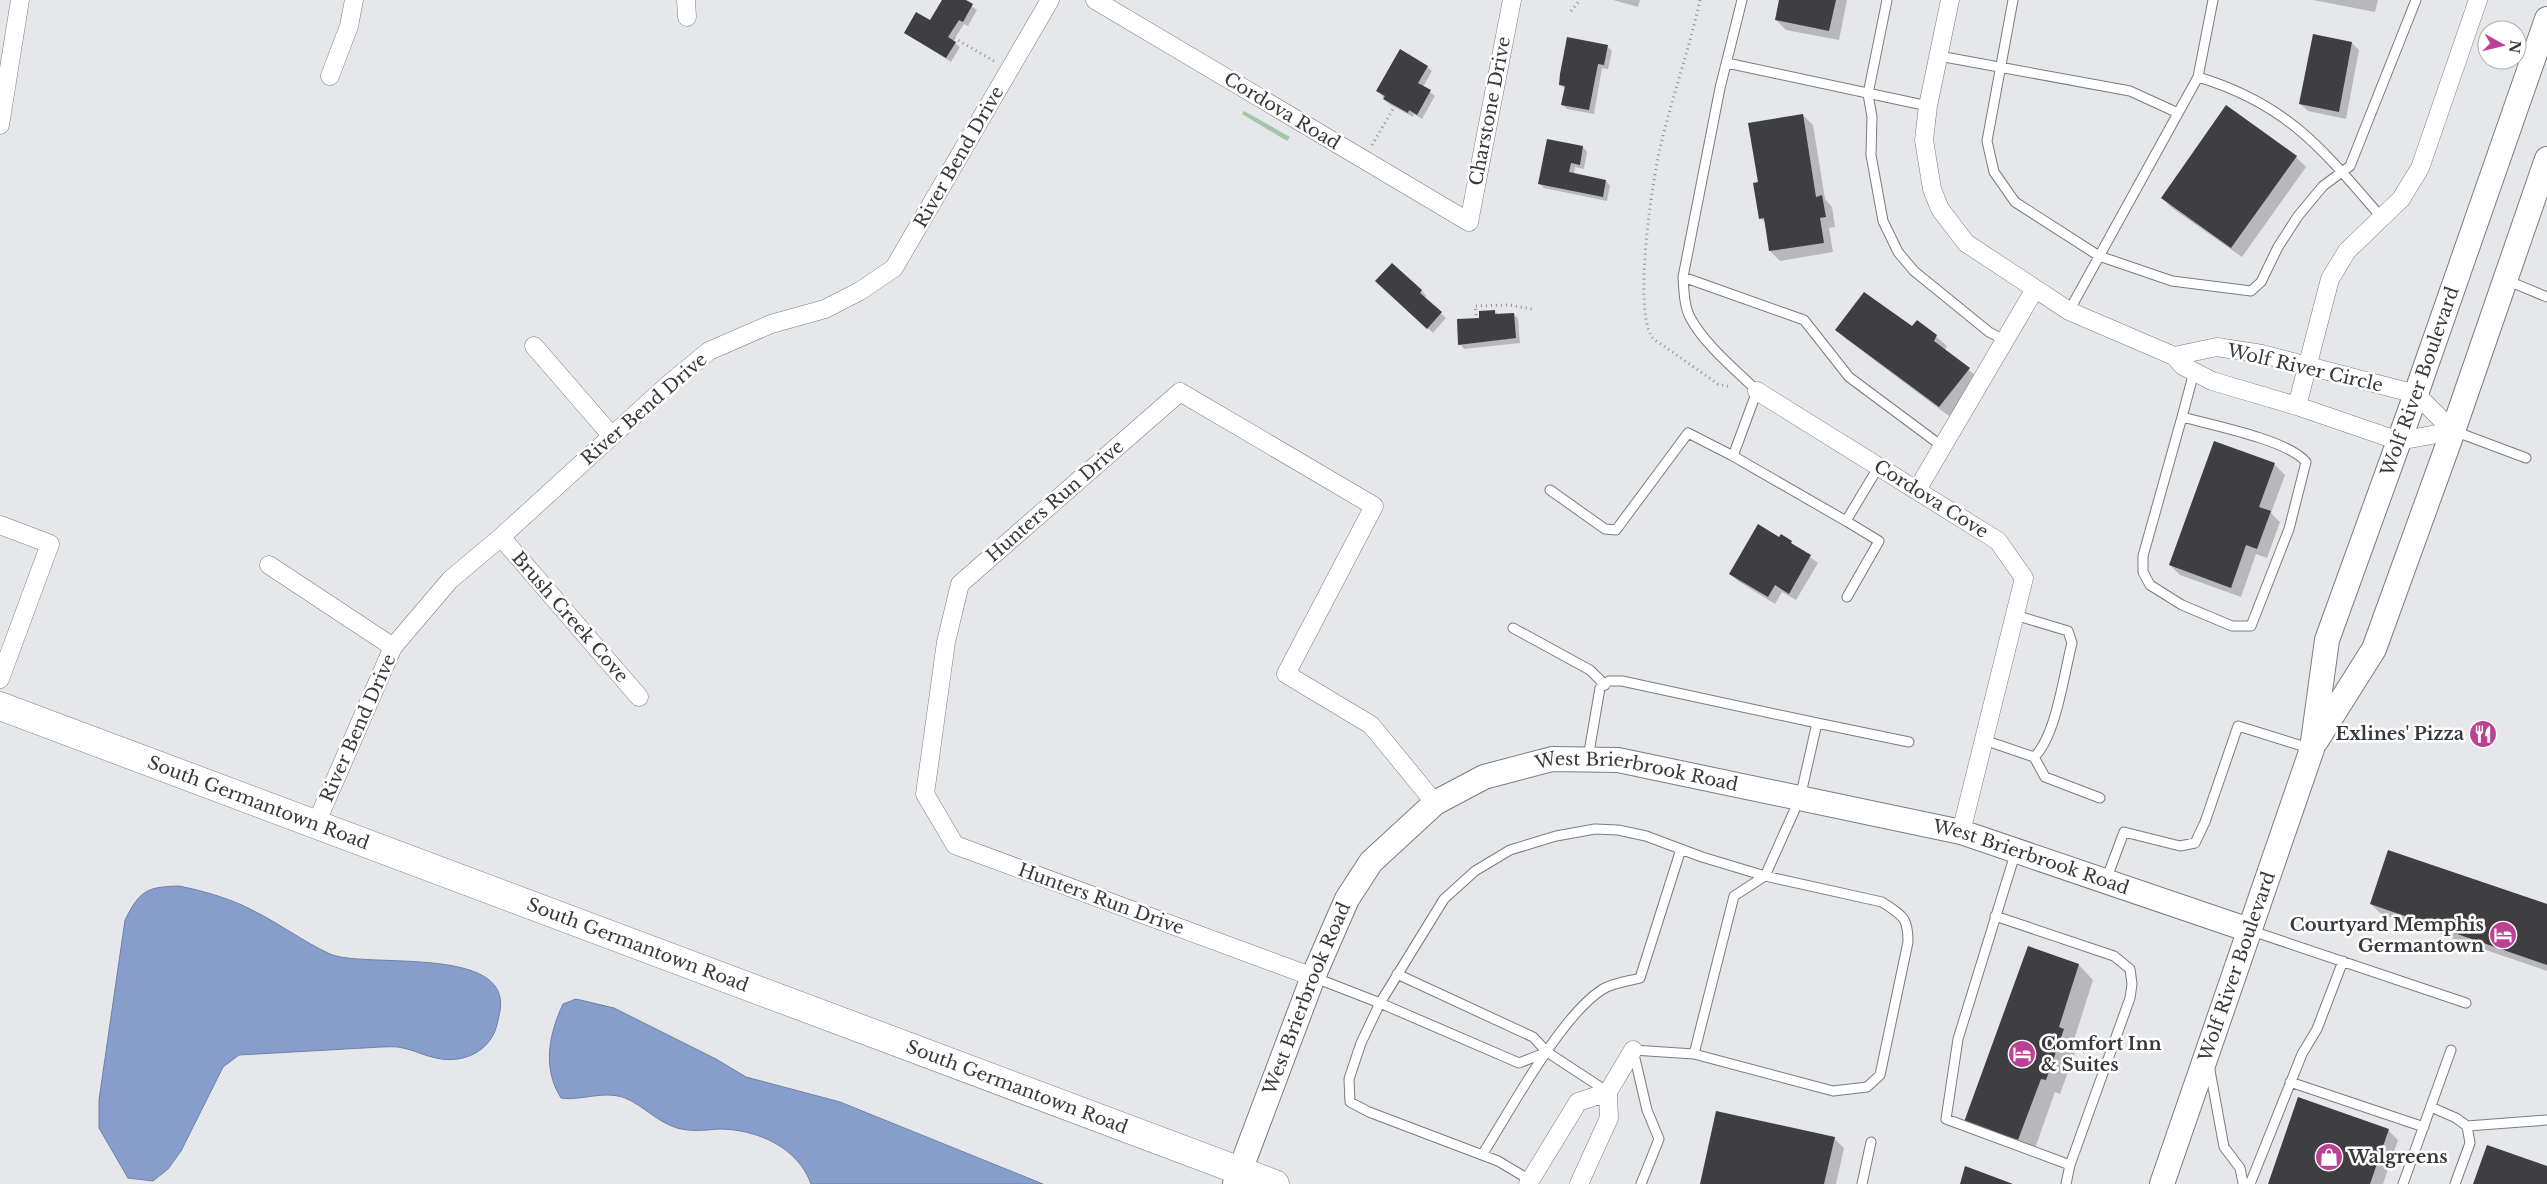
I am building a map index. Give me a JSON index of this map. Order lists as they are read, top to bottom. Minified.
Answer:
{"streets":{"main road":["Wolf River Boulevard","West Brierbrook Road","South Germantown Road"],"street":["Cordova Road","Charstone Drive","River Bend Drive","Wolf River Circle","Cordova Cove","Hunters Run Drive","Brush Creek Cove"]},"crossings":[["Cordova Road","Charstone Drive"],["River Bend Drive","Brush Creek Cove"],["River Bend Drive","South Germantown Road"],["Wolf River Circle","Wolf River Boulevard"],["Wolf River Boulevard","West Brierbrook Road"],["Cordova Cove","West Brierbrook Road"],["Hunters Run Drive","West Brierbrook Road"],["West Brierbrook Road","South Germantown Road"]],"places":{"restaurant":["Exlines' Pizza"],"hotel":["Courtyard Memphis Germantown","Comfort Inn & Suites"],"shop":["Walgreens"]},"north":"right"}
